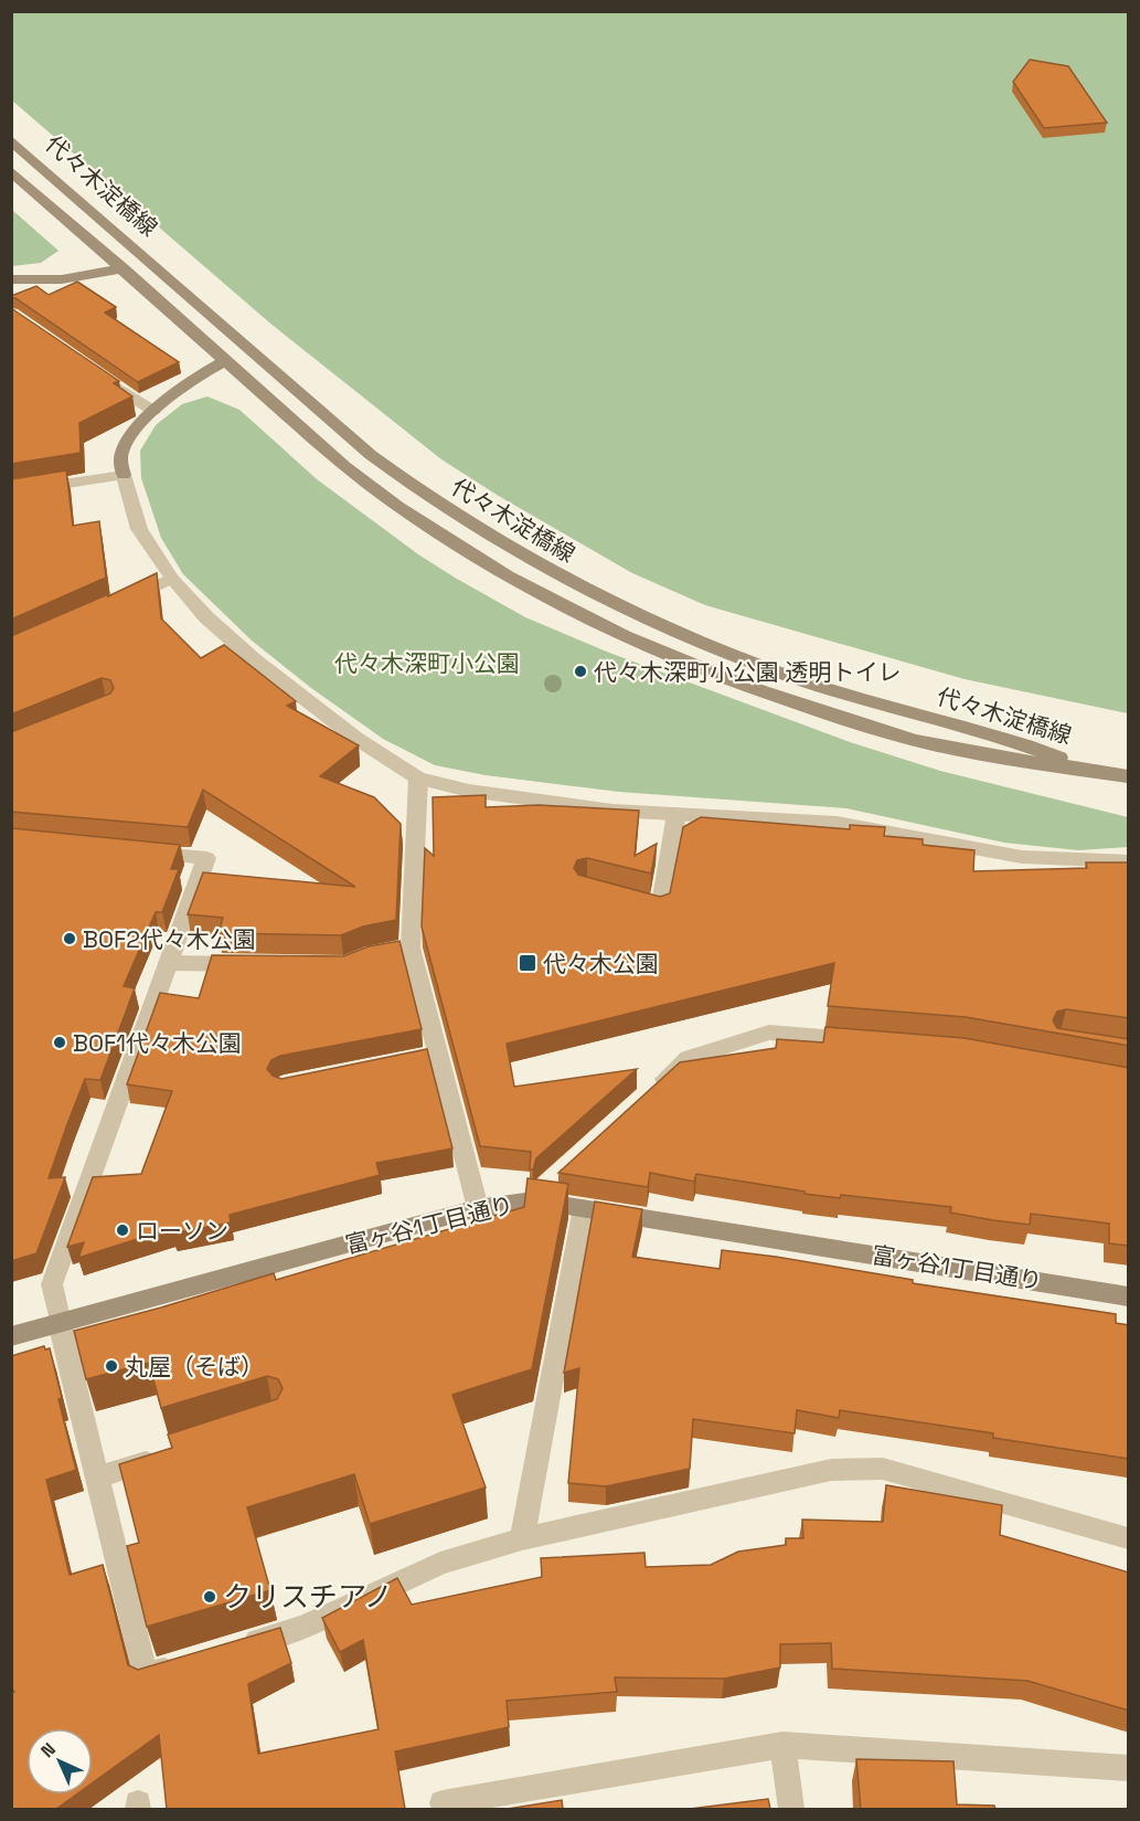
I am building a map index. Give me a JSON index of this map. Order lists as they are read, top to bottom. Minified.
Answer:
{"streets":{"street":["代々木淀橋線","富ヶ谷1丁目通り"]},"parks":["代々木深町小公園"],"places":{"other":["代々木深町小公園 透明トイレ","BOF2代々木公園","BOF1代々木公園","ローソン","丸屋（そば）","クリスチアノ"],"transit":["代々木公園"]},"north":"top left"}
